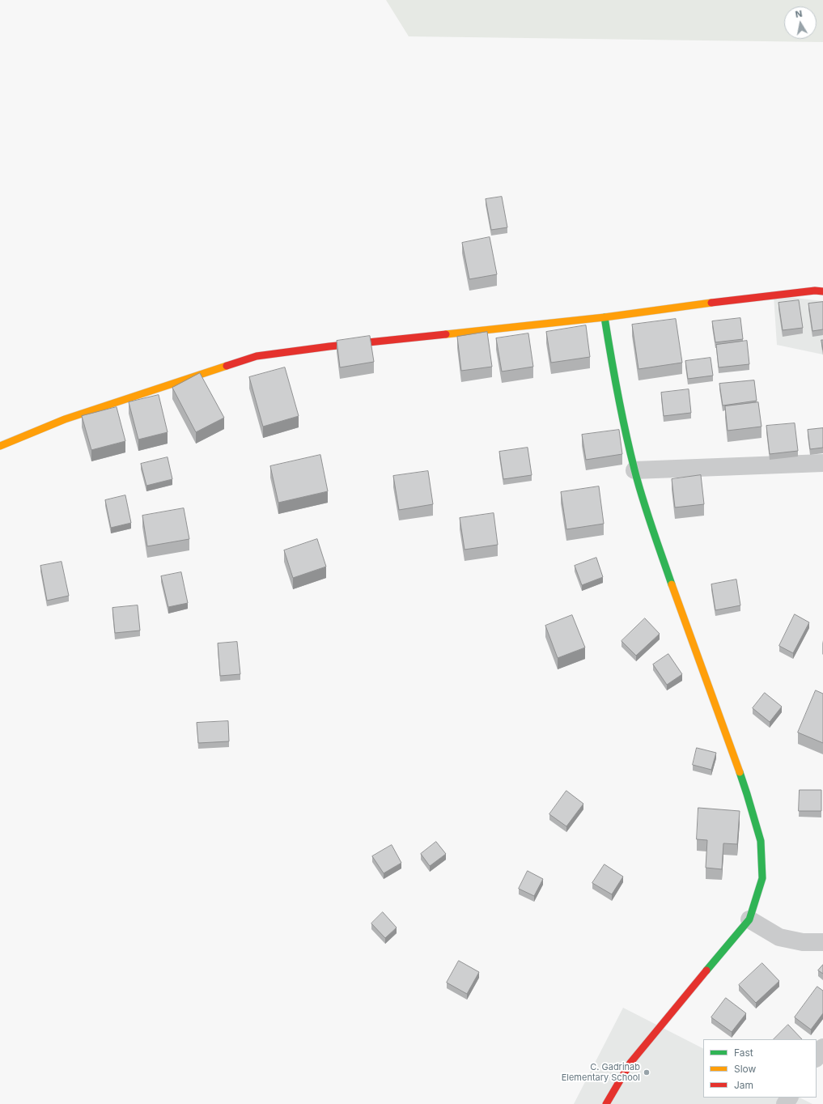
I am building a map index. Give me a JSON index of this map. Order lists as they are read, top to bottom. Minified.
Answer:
{"places":["C. Gadrinab Elementary School"],"legend":["Fast","Slow","Jam"],"north":"top"}
